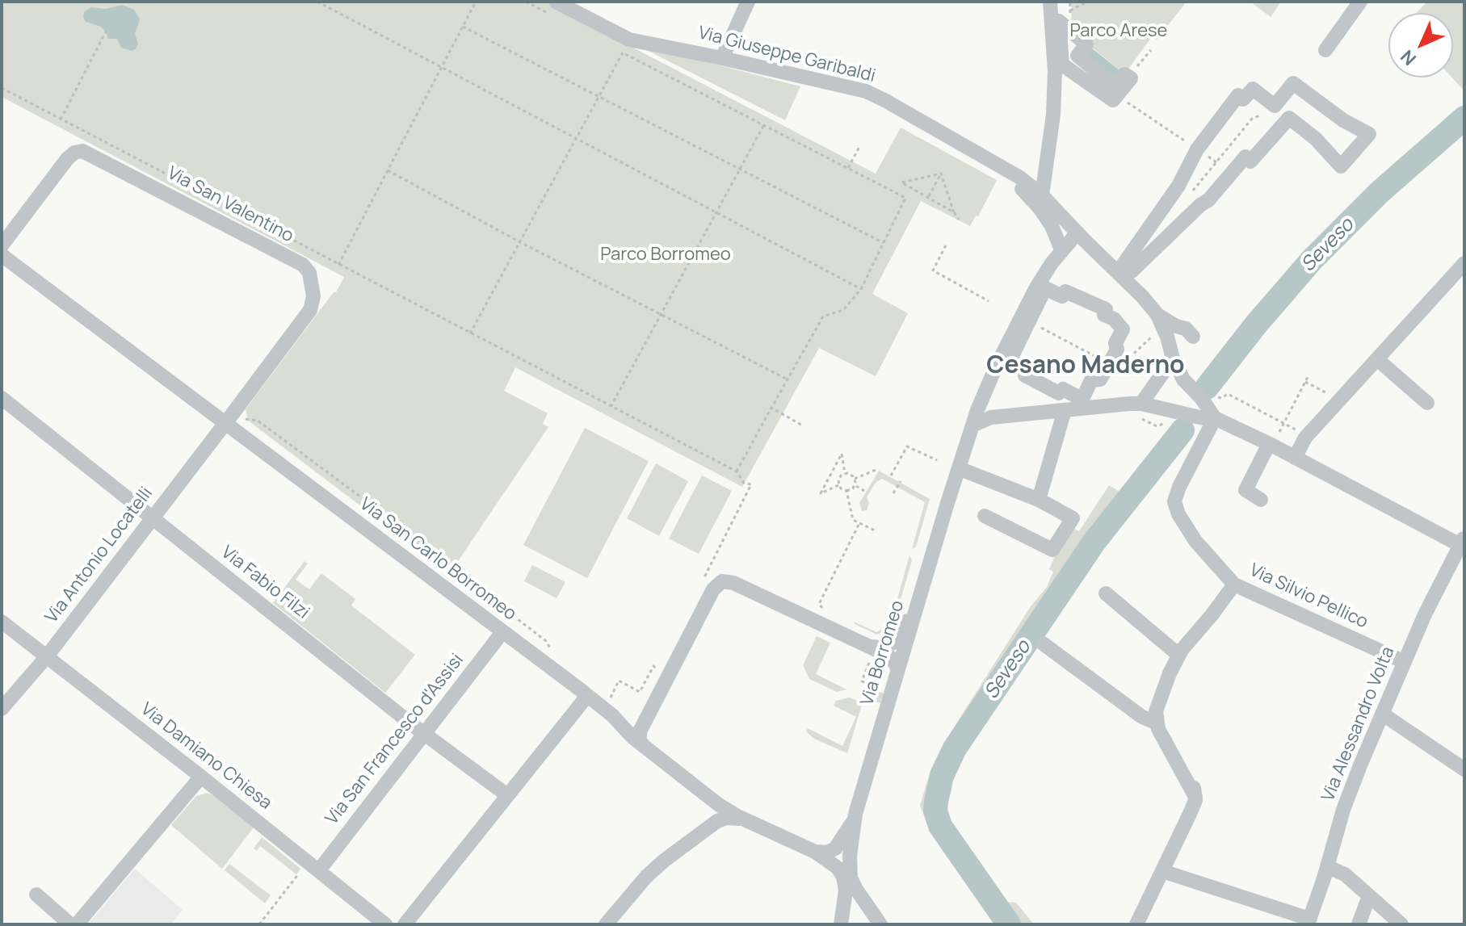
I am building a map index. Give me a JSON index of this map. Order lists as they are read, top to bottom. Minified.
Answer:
{"streets":{"street":["Via Giuseppe Garibaldi","Via San Valentino","Via Antonio Locatelli","Via San Carlo Borromeo","Via Fabio Filzi","Via Silvio Pellico","Via Borromeo","Via Alessandro Volta","Via San Francesco d'Assisi","Via Damiano Chiesa"]},"crossings":[["Via Giuseppe Garibaldi","Via Borromeo"],["Via San Valentino","Via Antonio Locatelli"],["Via San Valentino","Via San Carlo Borromeo"],["Via Antonio Locatelli","Via San Carlo Borromeo"],["Via Antonio Locatelli","Via Fabio Filzi"],["Via Antonio Locatelli","Via Damiano Chiesa"],["Via San Carlo Borromeo","Via Borromeo"],["Via San Carlo Borromeo","Via San Francesco d'Assisi"],["Via Fabio Filzi","Via San Francesco d'Assisi"],["Via Silvio Pellico","Via Alessandro Volta"],["Via San Francesco d'Assisi","Via Damiano Chiesa"]],"districts":["Cesano Maderno"],"water":["Seveso"],"parks":["Parco Arese","Parco Borromeo"],"north":"bottom left"}
